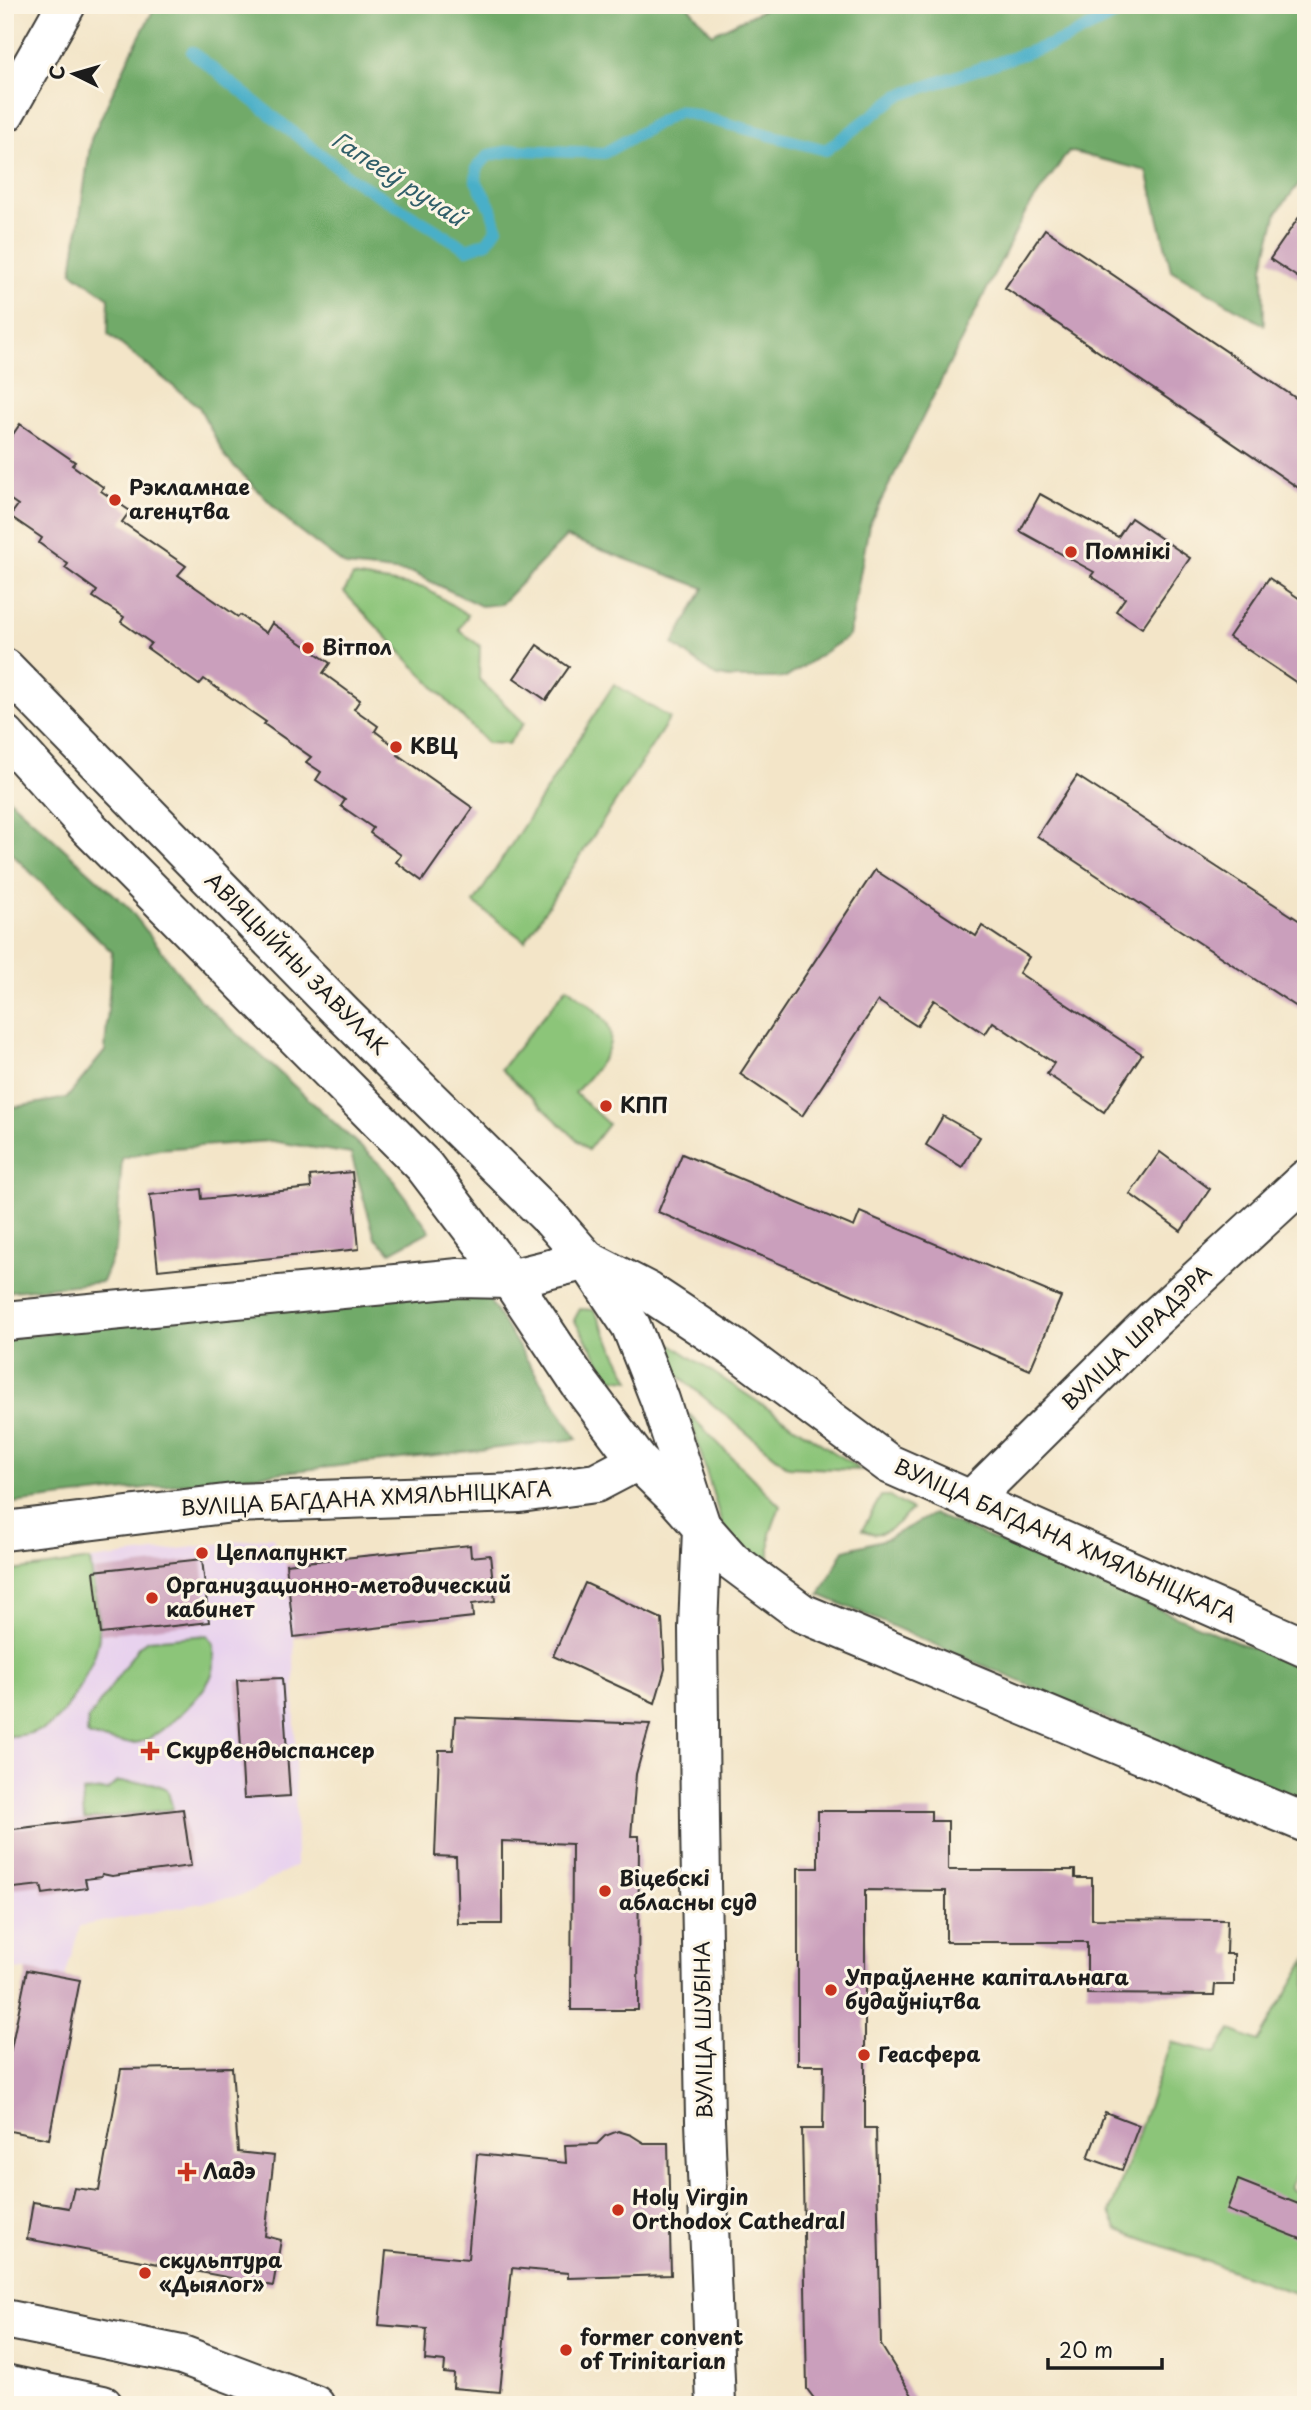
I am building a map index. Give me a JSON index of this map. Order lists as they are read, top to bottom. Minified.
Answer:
{"streets":{"street":["АВІЯЦЫЙНЫ ЗАВУЛАК","ВУЛІЦА ШРАДЭРА","ВУЛІЦА БАГДАНА ХМЯЛЬНІЦКАГА","ВУЛІЦА ШУБІНА"]},"crossings":[["АВІЯЦЫЙНЫ ЗАВУЛАК","ВУЛІЦА БАГДАНА ХМЯЛЬНІЦКАГА"],["ВУЛІЦА ШРАДЭРА","ВУЛІЦА БАГДАНА ХМЯЛЬНІЦКАГА"]],"water":["Гапееў ручай"],"places":{"other":["Рэкламнае агенцтва","Помнікі","Вітпол","КВЦ","КПП","Цеплапункт","Организационно-методический кабинет","Віцебскі абласны суд","Упраўленне капітальнага будаўніцтва","Геасфера","Holy Virgin Orthodox Cathedral","скульптура «Дыялог»","former convent of Trinitarian"],"health":["Скурвендыспансер","Ладэ"]},"scale_bar":"20 m","north":"left"}
